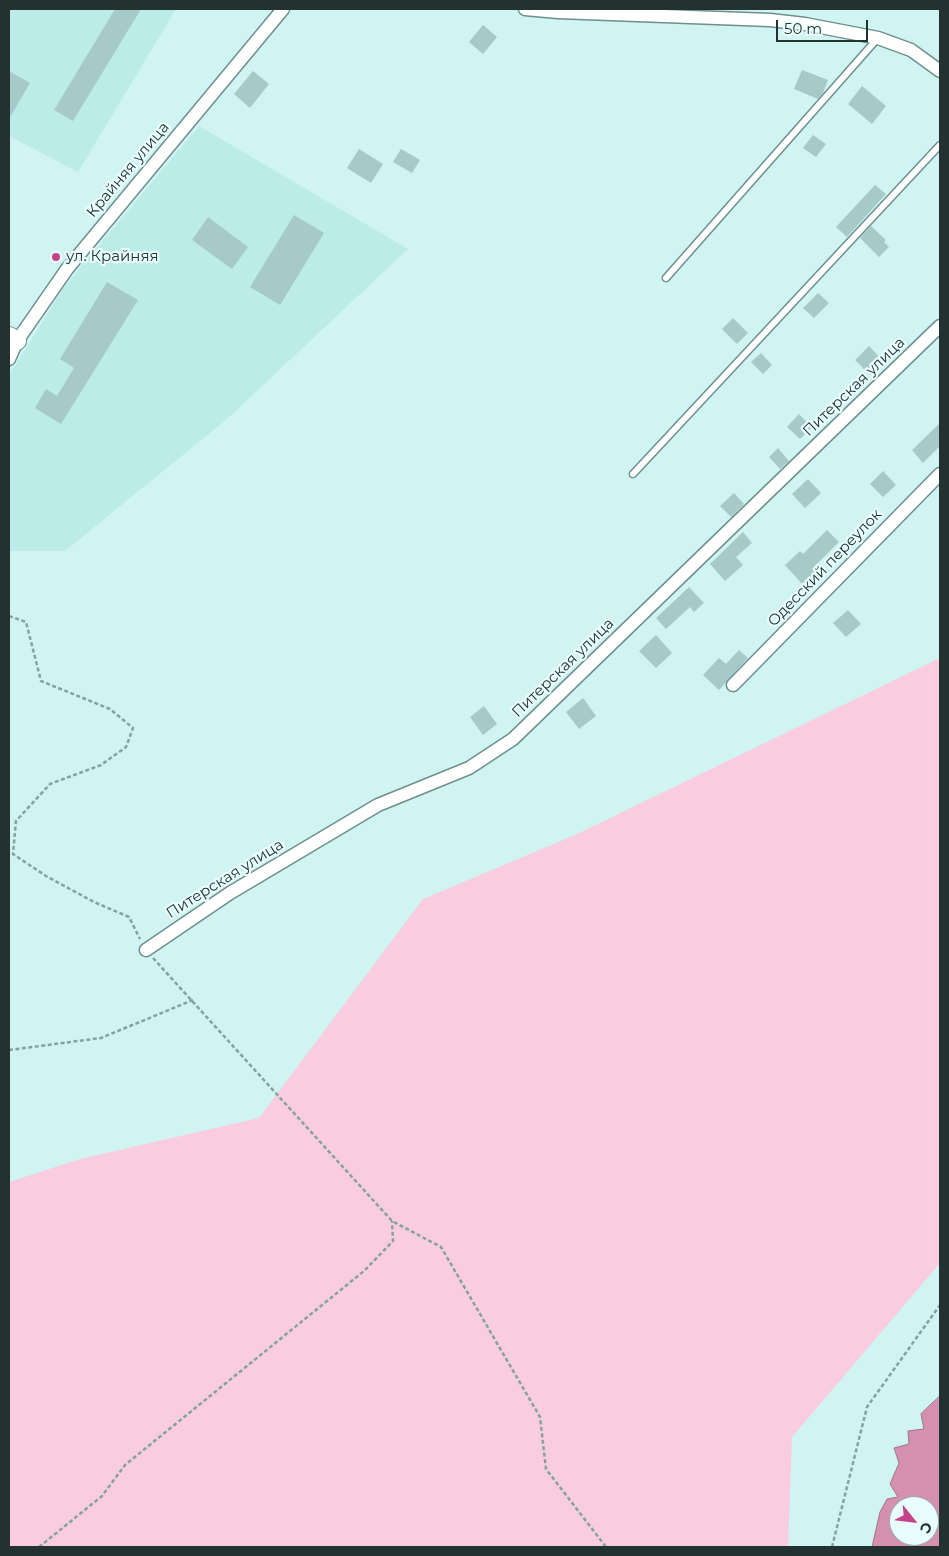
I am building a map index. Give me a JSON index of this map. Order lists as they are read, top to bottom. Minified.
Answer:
{"streets":{"street":["Крайняя улица","Питерская улица","Одесский переулок"]},"places":["ул. Крайняя"],"scale_bar":"50 m","north":"bottom right"}
